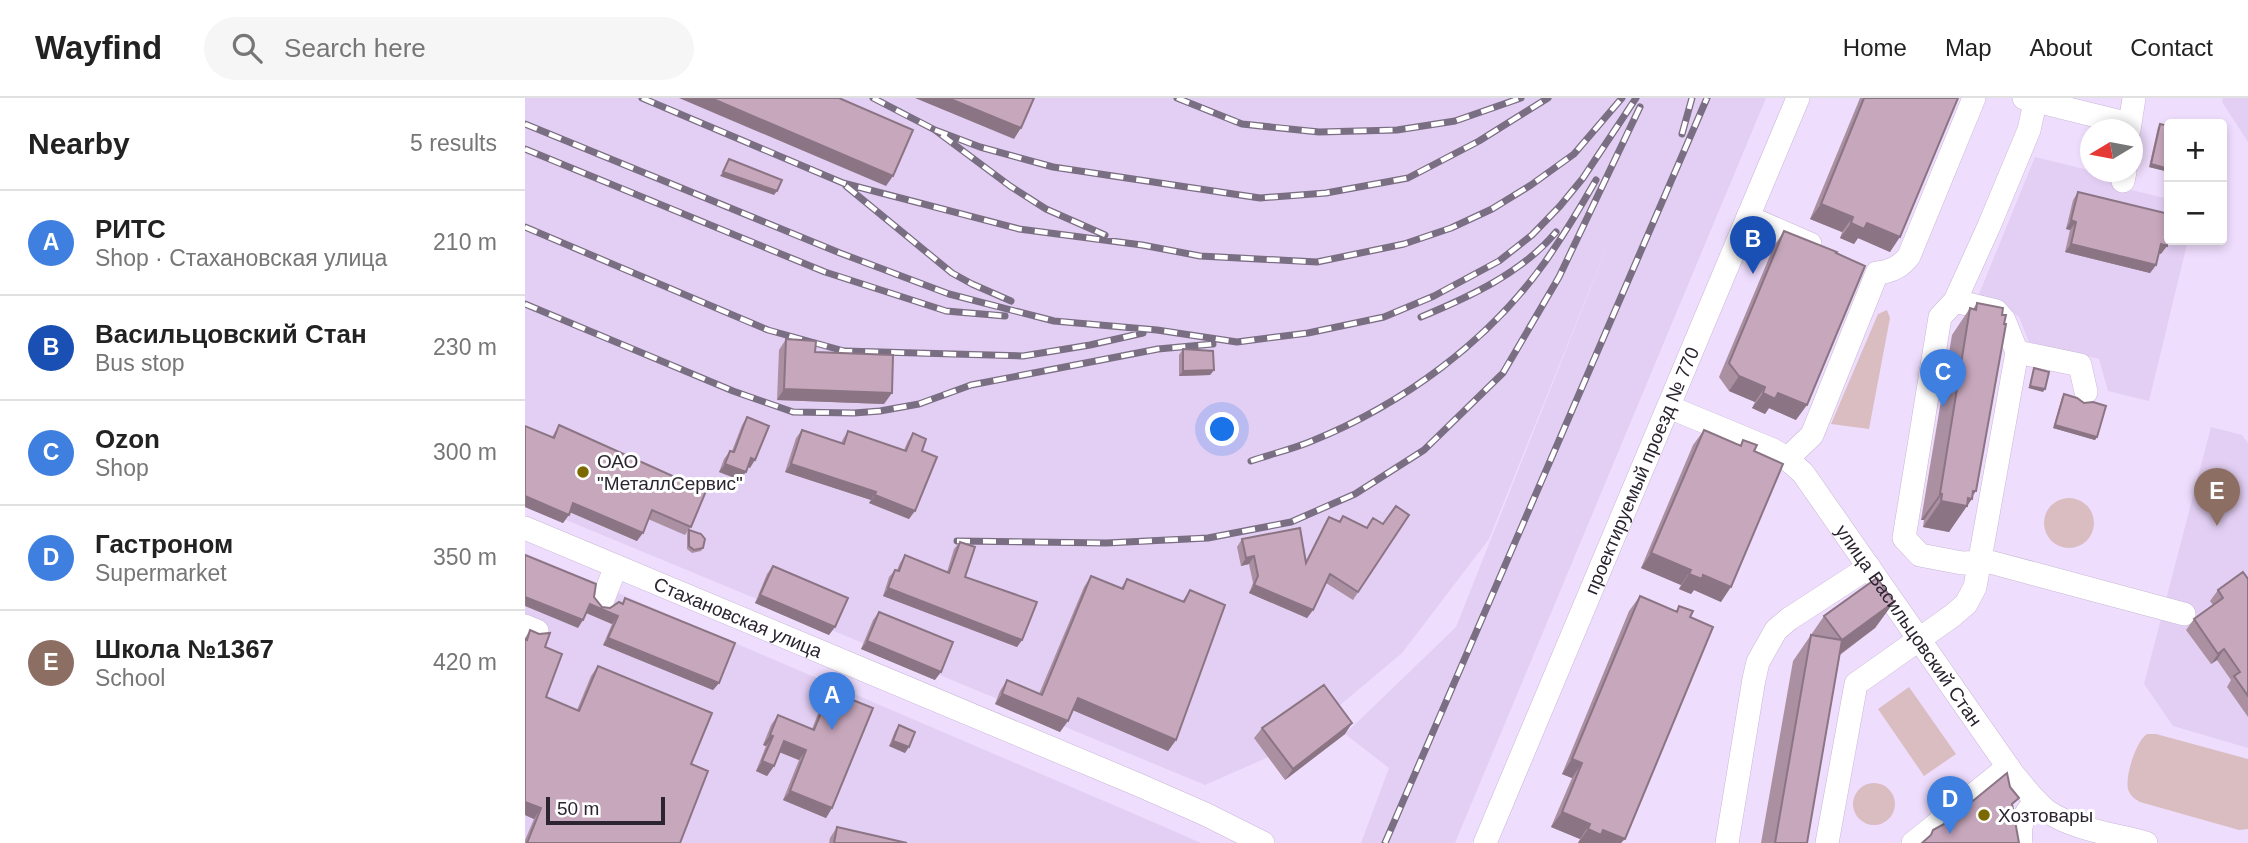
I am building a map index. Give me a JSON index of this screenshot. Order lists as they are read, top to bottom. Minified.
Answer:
{"streets":{"street":["проектируемый проезд № 770","Стахановская улица","улица Васильцовский Стан"]},"crossings":[["проектируемый проезд № 770","улица Васильцовский Стан"]],"places":["ОАО \"МеталлСервис\"","Хозтовары"],"scale_bar":"50 m","north":"left","page":{"header":"Wayfind","search":"Search here","nav":["Home","Map","About","Contact"],"heading":["Nearby","5 results"],"map_buttons":["+","−"],"list":[{"mark":"A","name":"РИТС","note":"Shop · Стахановская улица","value":"210 m"},{"mark":"B","name":"Васильцовский Стан","note":"Bus stop","value":"230 m"},{"mark":"C","name":"Ozon","note":"Shop","value":"300 m"},{"mark":"D","name":"Гастроном","note":"Supermarket","value":"350 m"},{"mark":"E","name":"Школа №1367","note":"School","value":"420 m"}],"pins":["B","C","E","A","D"],"scale":"50 m"}}
